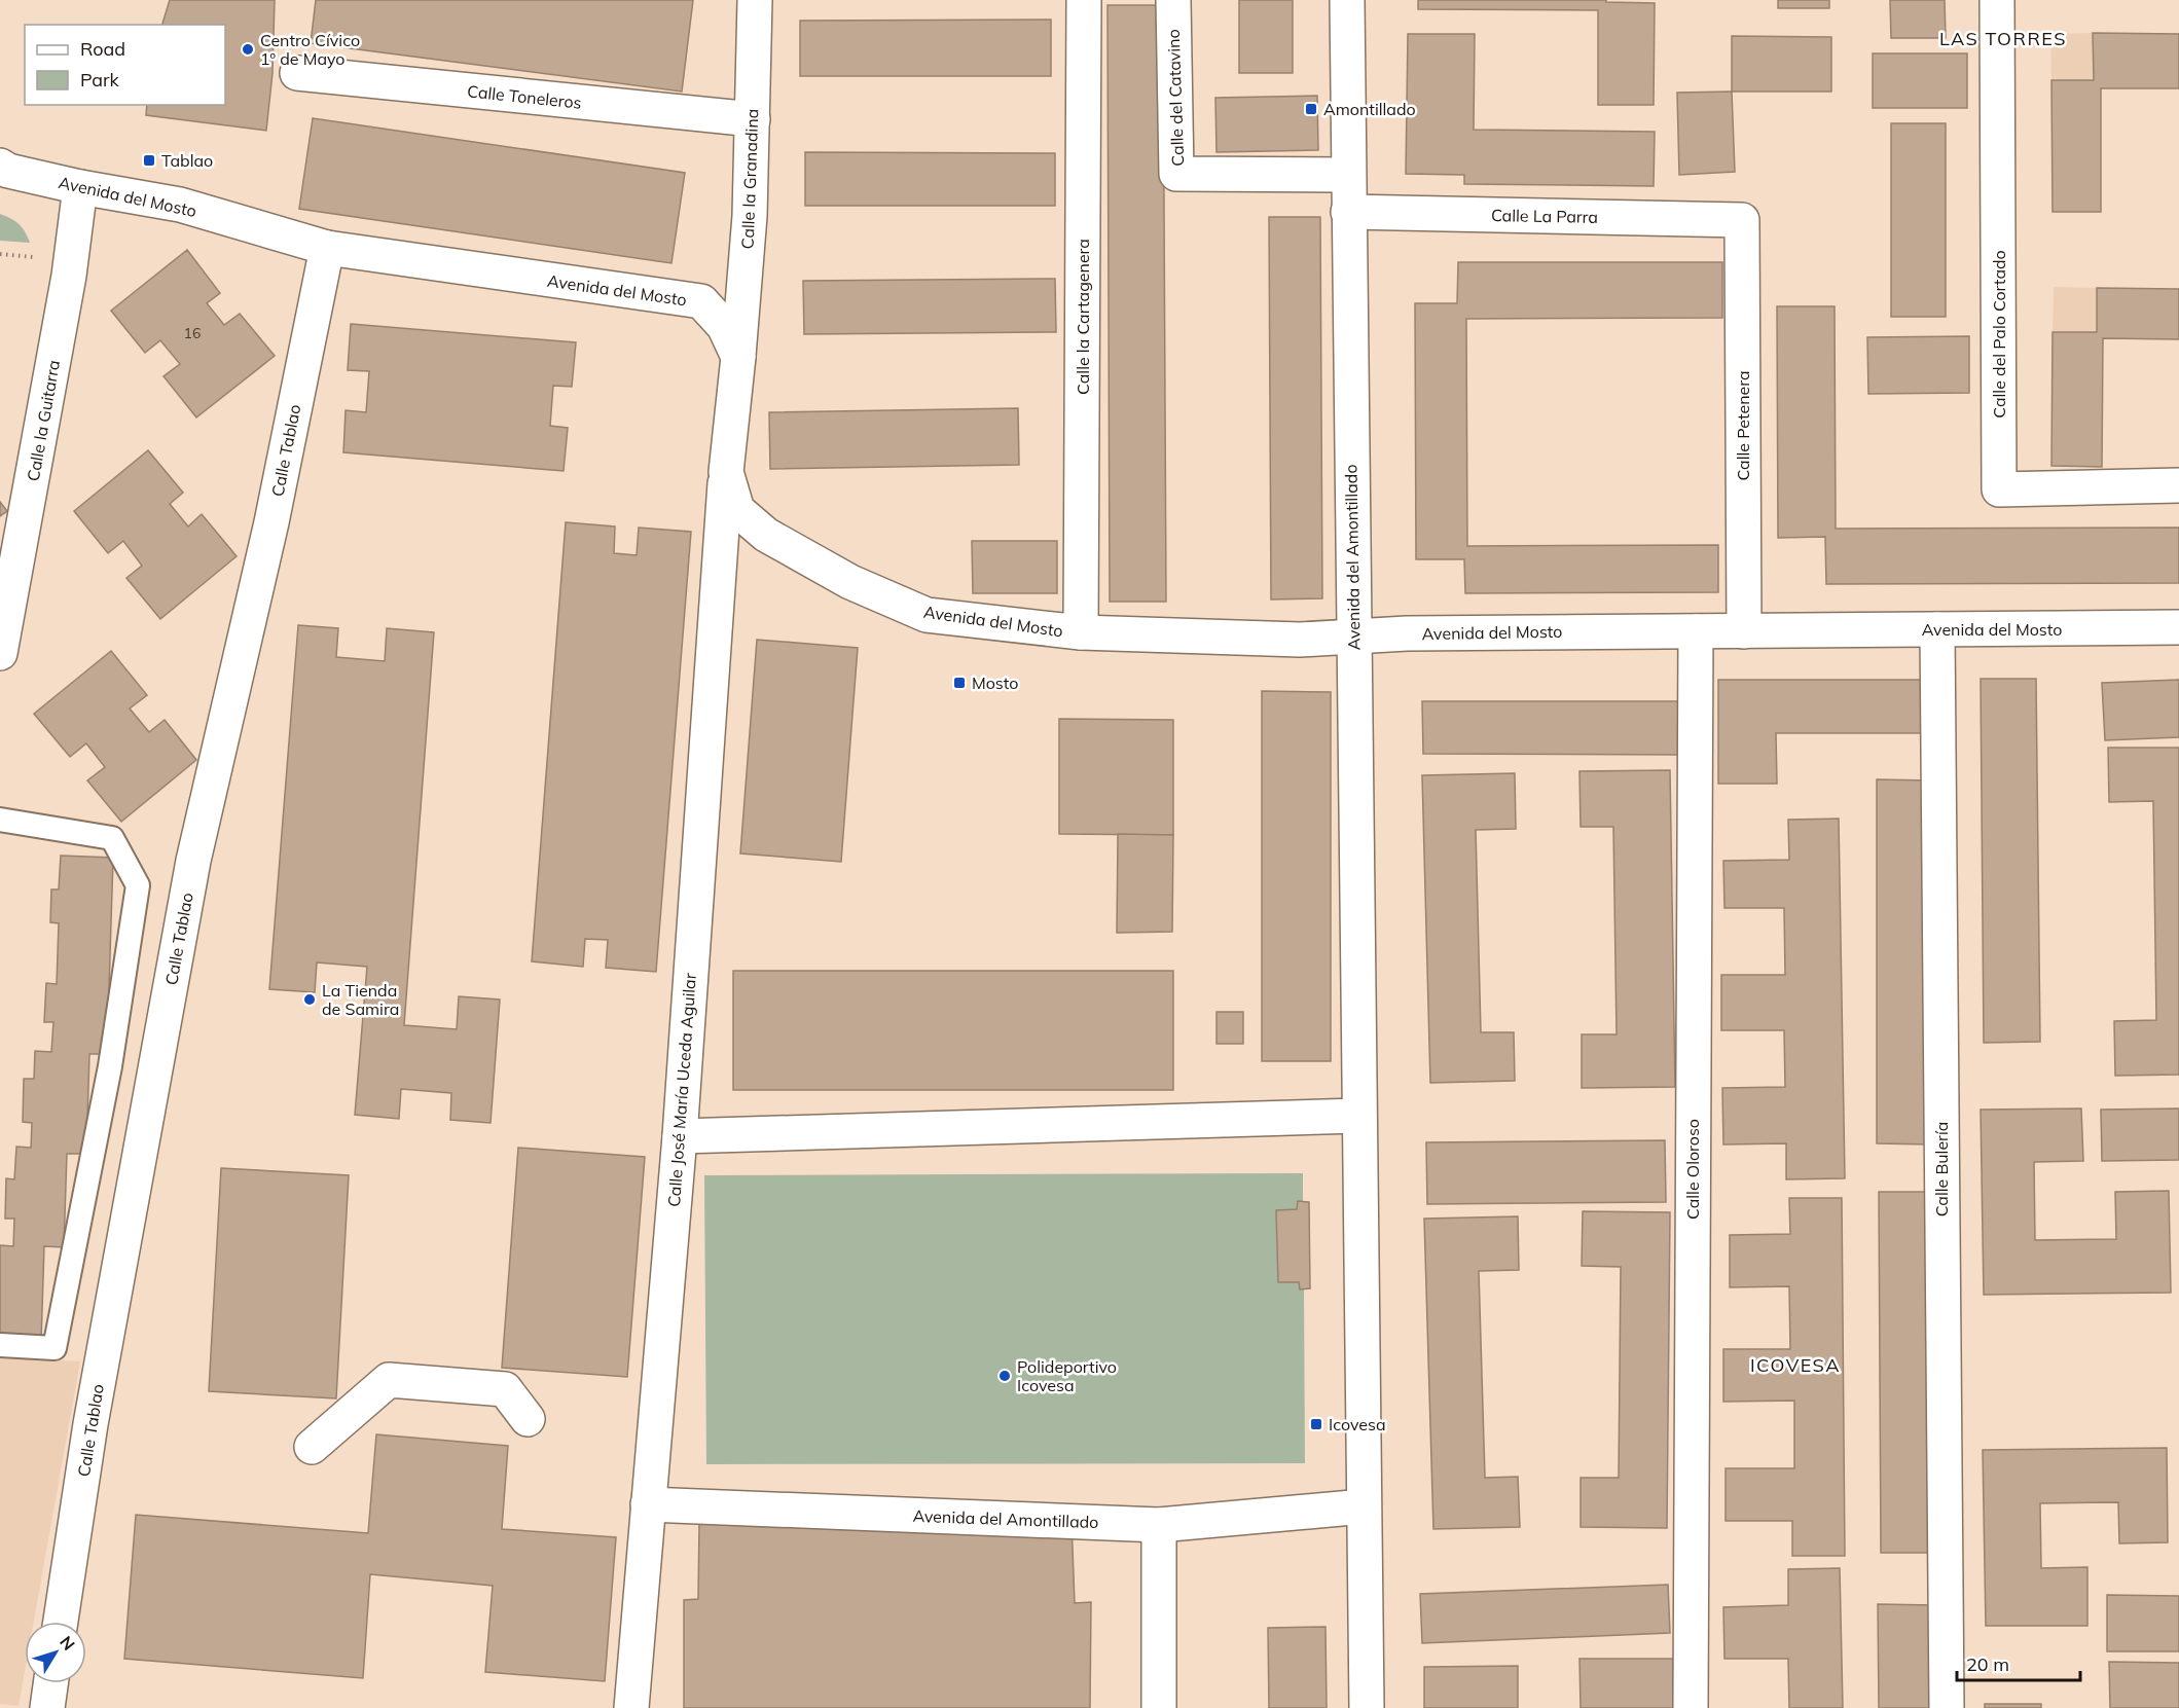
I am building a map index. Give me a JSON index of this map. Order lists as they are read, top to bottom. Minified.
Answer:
{"streets":{"street":["Calle Toneleros","Calle del Catavino","Calle la Granadina","Avenida del Mosto","Calle La Parra","Calle la Cartagenera","Calle del Palo Cortado","Calle la Guitarra","Calle Petenera","Calle Tablao","Avenida del Amontillado","Calle José María Uceda Aguilar","Calle Oloroso","Calle Bulería"]},"crossings":[["Calle Toneleros","Calle la Granadina"],["Calle del Catavino","Avenida del Amontillado"],["Calle la Granadina","Avenida del Mosto"],["Avenida del Mosto","Calle la Cartagenera"],["Avenida del Mosto","Calle la Guitarra"],["Avenida del Mosto","Calle Petenera"],["Avenida del Mosto","Calle Tablao"],["Avenida del Mosto","Avenida del Amontillado"],["Avenida del Mosto","Calle José María Uceda Aguilar"],["Avenida del Mosto","Calle Oloroso"],["Avenida del Mosto","Calle Bulería"],["Calle La Parra","Calle Petenera"],["Calle La Parra","Avenida del Amontillado"],["Avenida del Amontillado","Calle José María Uceda Aguilar"]],"districts":["LAS TORRES","ICOVESA"],"places":{"other":["Centro Cívico 1º de Mayo","La Tienda de Samira","Polideportivo Icovesa"],"transit":["Amontillado","Tablao","Mosto","Icovesa"]},"house_numbers":["16"],"legend":["Road","Park"],"scale_bar":"20 m","north":"top right"}
